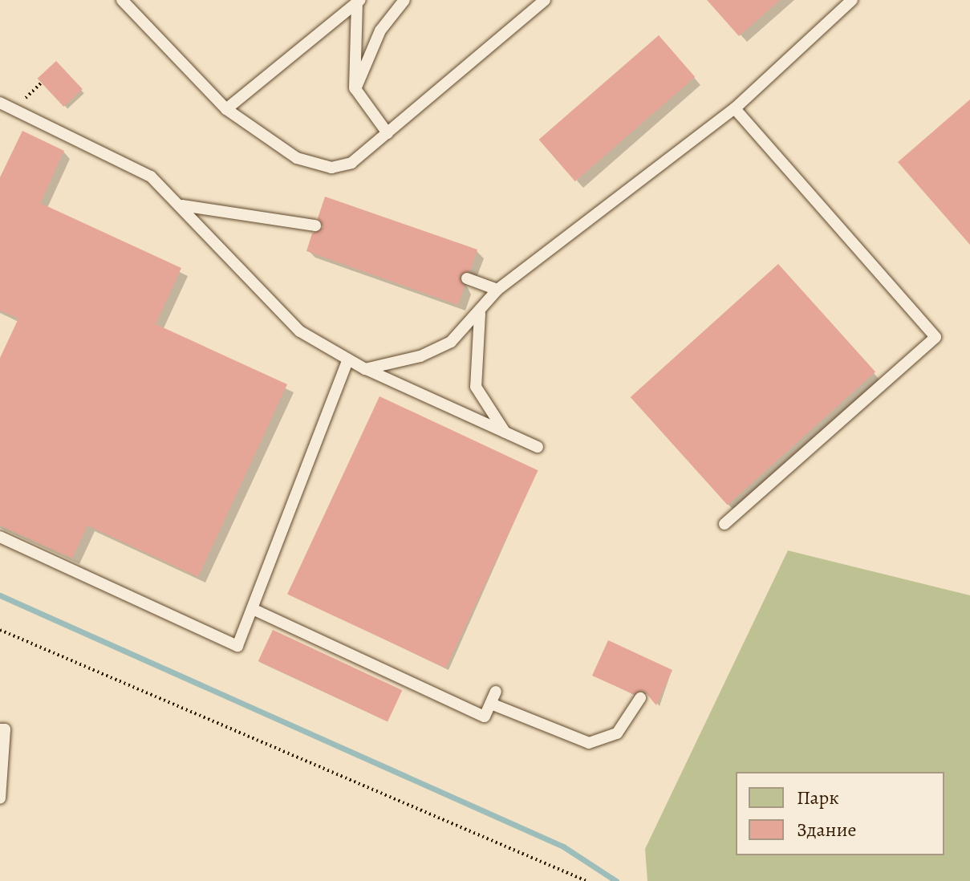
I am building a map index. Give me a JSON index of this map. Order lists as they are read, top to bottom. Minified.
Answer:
{"legend":["Парк","Здание"]}
